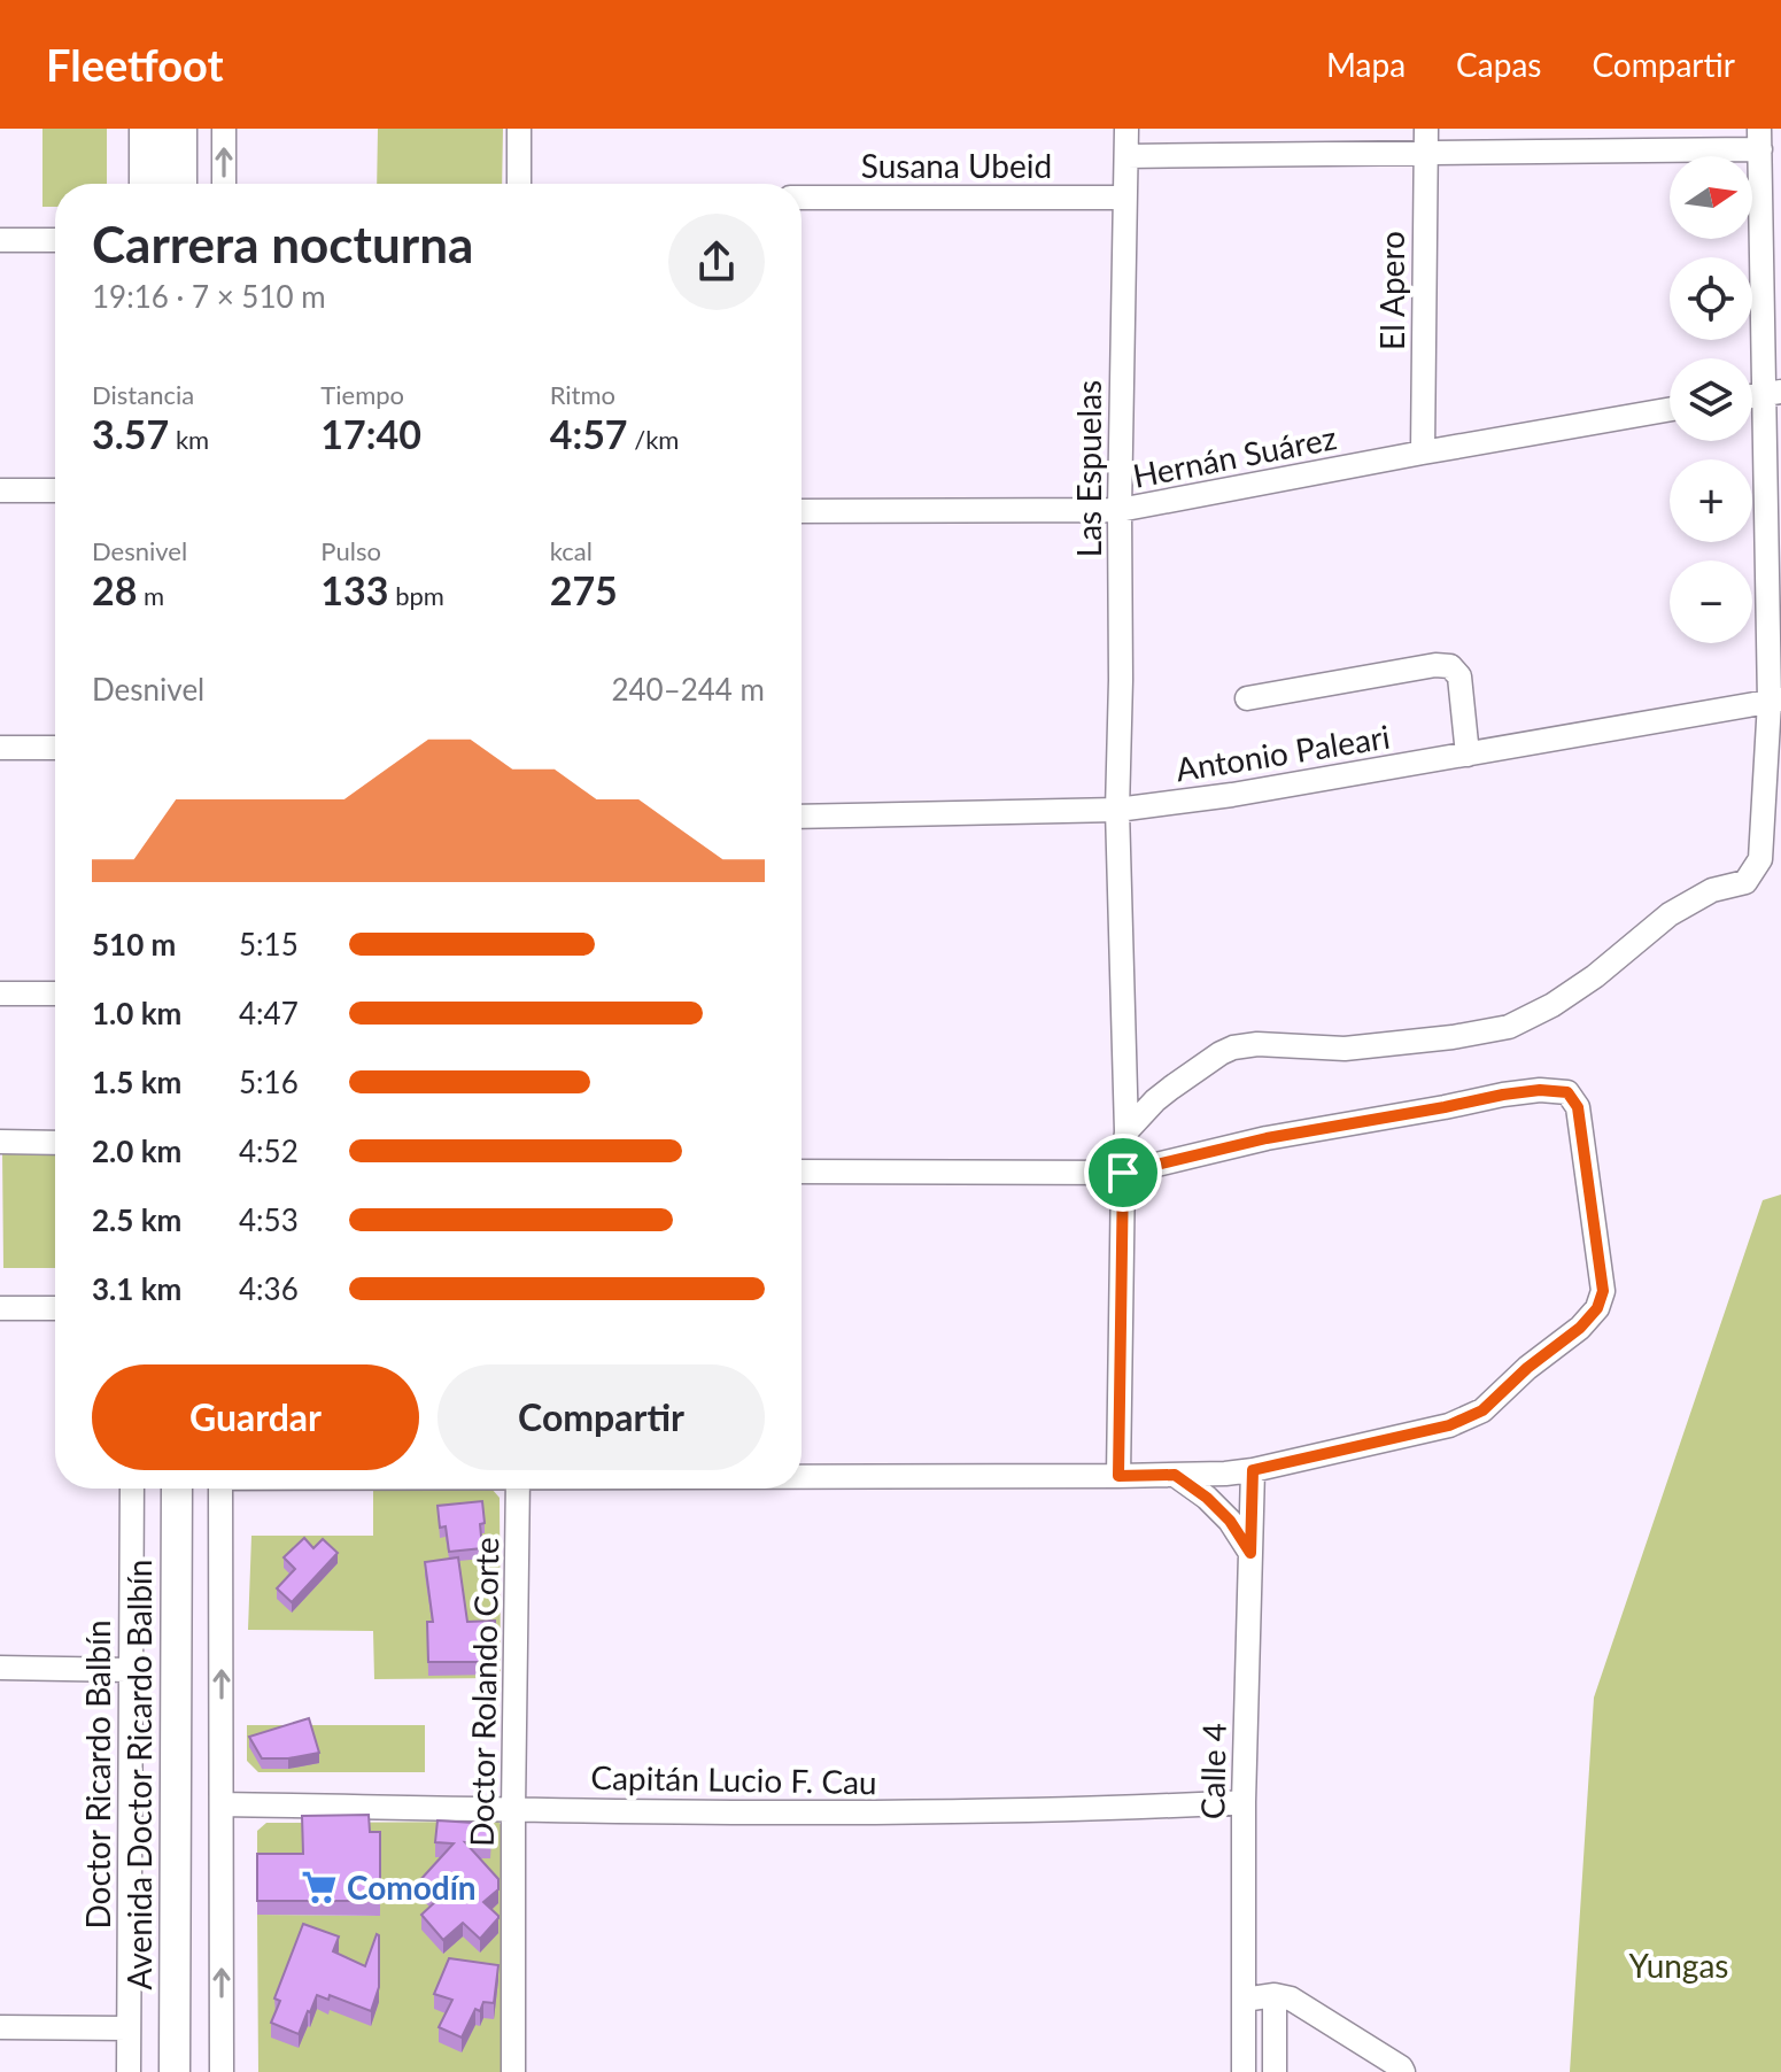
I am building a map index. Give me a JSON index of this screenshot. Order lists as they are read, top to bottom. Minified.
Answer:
{"streets":{"main road":["Avenida Doctor Ricardo Balbín"],"street":["Susana Ubeid","El Apero","Hernán Suárez","Las Espuelas","Antonio Paleari","Doctor Rolando Corte","Calle 4","Doctor Ricardo Balbín","Capitán Lucio F. Cau"]},"crossings":[["Susana Ubeid","Las Espuelas"],["El Apero","Hernán Suárez"],["Hernán Suárez","Las Espuelas"],["Las Espuelas","Antonio Paleari"],["Doctor Rolando Corte","Capitán Lucio F. Cau"],["Calle 4","Capitán Lucio F. Cau"]],"parks":["Yungas"],"places":{"supermarket":["Comodín"]},"north":"right","page":{"header":"Fleetfoot","nav":["Mapa","Capas","Compartir"],"map_buttons":["+","−"],"heading":["Carrera nocturna","19:16 · 7 × 510 m"],"stats":[["Distancia","3.57 km"],["Tiempo","17:40"],["Ritmo","4:57 /km"],["Desnivel","28 m"],["Pulso","133 bpm"],["kcal","275"]],"chart":["Desnivel","240–244 m"],"list":[{"name":"510 m","note":"5:15"},{"name":"1.0 km","note":"4:47"},{"name":"1.5 km","note":"5:16"},{"name":"2.0 km","note":"4:52"},{"name":"2.5 km","note":"4:53"},{"name":"3.1 km","note":"4:36"}],"buttons":["Guardar","Compartir"]}}
